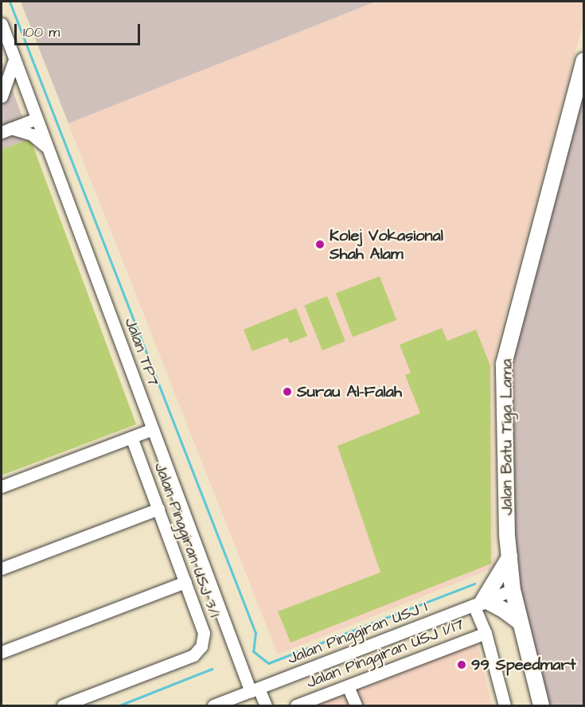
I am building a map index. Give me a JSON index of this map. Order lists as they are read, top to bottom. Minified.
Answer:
{"streets":{"main road":["Jalan Batu Tiga Lama"],"street":["Jalan TP7","Jalan Pinggiran USJ 3/1","Jalan Pinggiran USJ 1","Jalan Pinggiran USJ 1/17"]},"crossings":[["Jalan TP7","Jalan Pinggiran USJ 1"],["Jalan Batu Tiga Lama","Jalan Pinggiran USJ 1"]],"places":["Kolej Vokasional Shah Alam","Surau Al-Falah","99 Speedmart"],"scale_bar":"100 m"}
